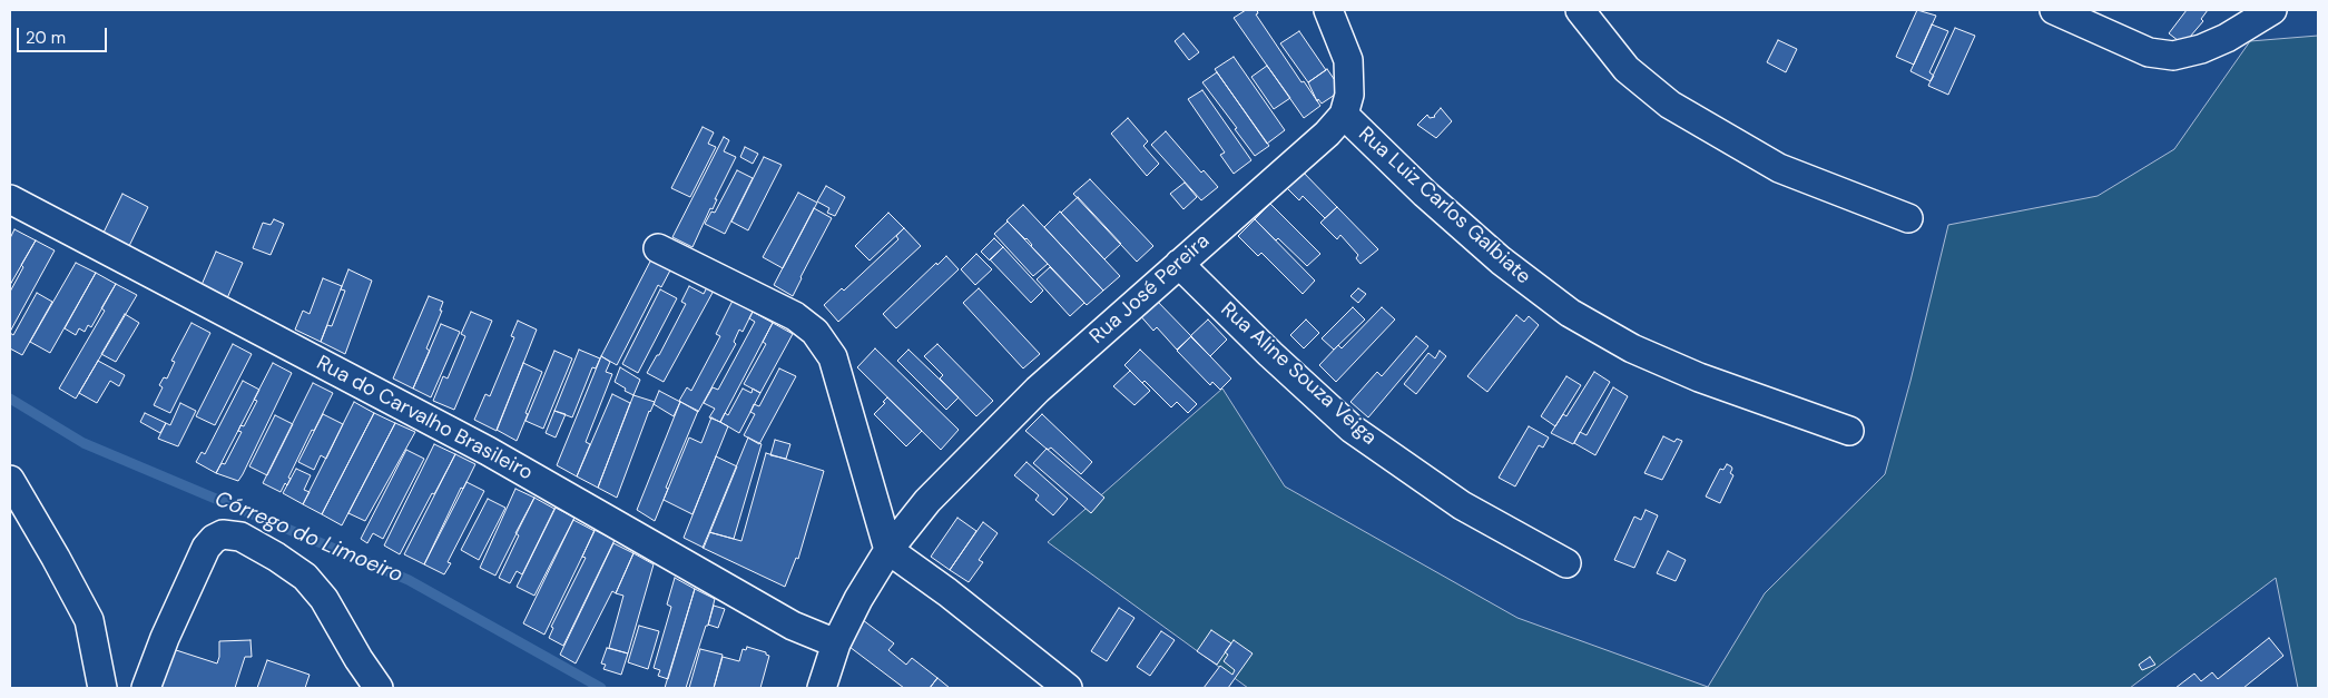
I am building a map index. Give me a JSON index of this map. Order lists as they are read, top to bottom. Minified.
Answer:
{"streets":{"street":["Rua Luiz Carlos Galbiate","Rua José Pereira","Rua Aline Souza Veiga","Rua do Carvalho Brasileiro"]},"crossings":[["Rua Luiz Carlos Galbiate","Rua José Pereira"],["Rua José Pereira","Rua Aline Souza Veiga"],["Rua José Pereira","Rua do Carvalho Brasileiro"]],"water":["Córrego do Limoeiro"],"scale_bar":"20 m"}
